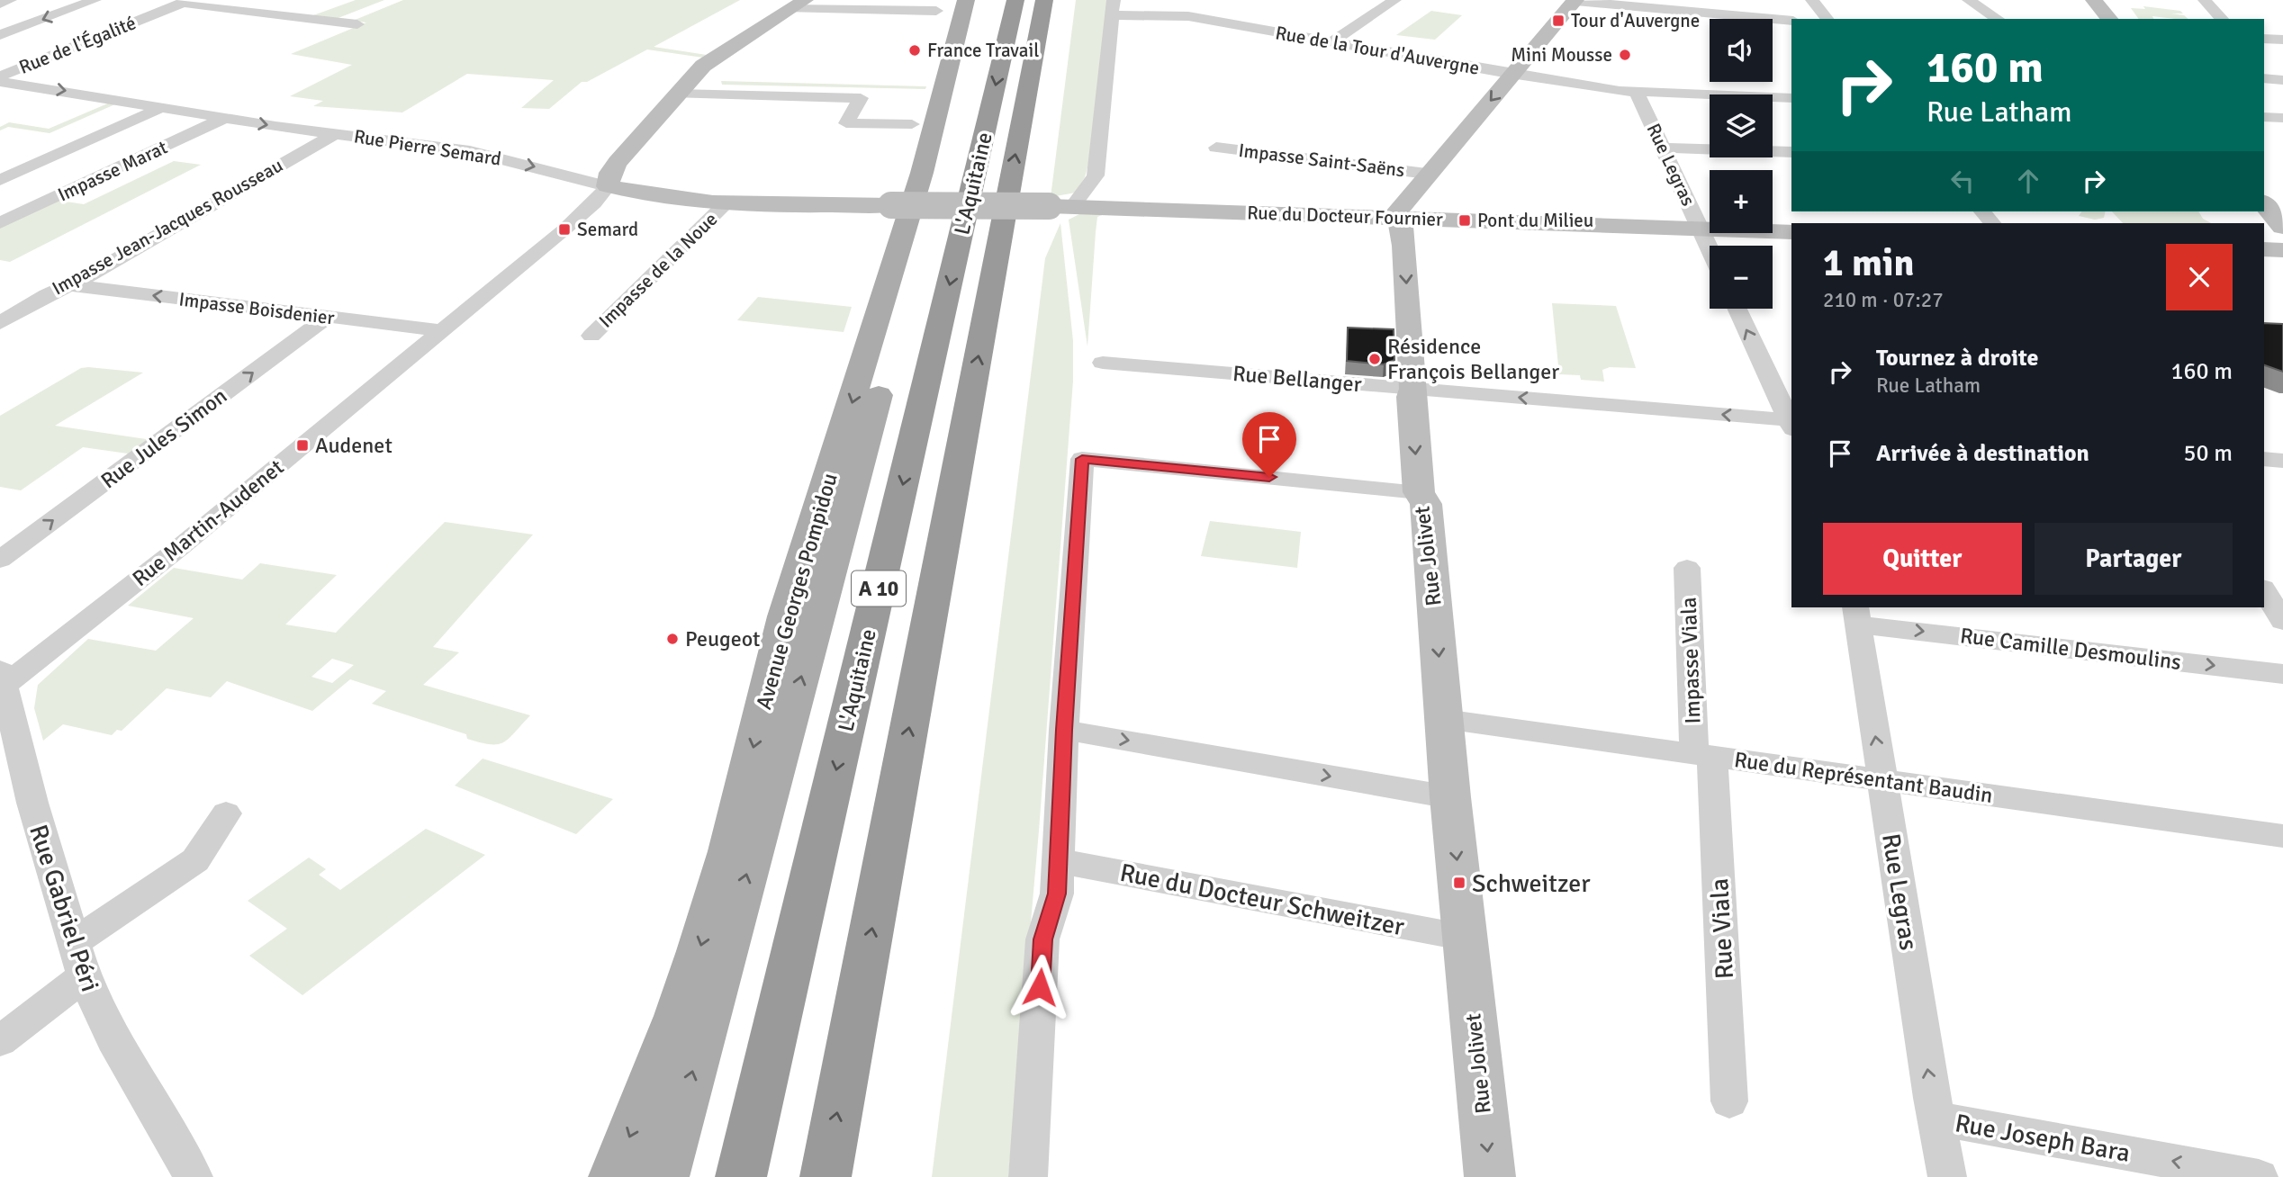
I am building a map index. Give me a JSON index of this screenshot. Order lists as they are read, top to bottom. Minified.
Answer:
{"streets":{"highway":["L'Aquitaine","A 10"],"main road":["Avenue Georges Pompidou"],"street":["Rue de l'Égalité","Rue de la Tour d'Auvergne","Rue Pierre Semard","Impasse Saint-Saëns","Rue Legras","Impasse Marat","Rue du Docteur Fournier","Impasse Jean-Jacques Rousseau","Impasse de la Noue","Impasse Boisdenier","Rue Bellanger","Rue Jules Simon","Rue Martin-Audenet","Rue Jolivet","Rue Camille Desmoulins","Impasse Viala","Rue du Représentant Baudin","Rue du Docteur Schweitzer","Rue Gabriel Péri","Rue Viala","Rue Joseph Bara"]},"crossings":[["Rue de la Tour d'Auvergne","Rue Legras"],["Rue Pierre Semard","Impasse Marat"],["Rue Pierre Semard","Rue du Docteur Fournier"],["Rue Pierre Semard","Impasse Jean-Jacques Rousseau"],["Rue Pierre Semard","Impasse de la Noue"],["Rue Pierre Semard","Rue Martin-Audenet"],["Rue Legras","Rue du Docteur Fournier"],["Rue Legras","Rue Camille Desmoulins"],["Rue Legras","Rue du Représentant Baudin"],["Rue Legras","Rue Joseph Bara"],["Rue du Docteur Fournier","Rue Jolivet"],["Impasse Jean-Jacques Rousseau","Impasse Boisdenier"],["Impasse Boisdenier","Rue Jules Simon"],["Impasse Boisdenier","Rue Martin-Audenet"],["Rue Bellanger","Rue Jolivet"],["Rue Martin-Audenet","Rue Gabriel Péri"],["Rue Jolivet","Rue du Représentant Baudin"],["Rue Jolivet","Rue du Docteur Schweitzer"],["Impasse Viala","Rue du Représentant Baudin"],["Impasse Viala","Rue Viala"],["Rue du Représentant Baudin","Rue Viala"]],"one_way":["Rue Pierre Semard","Rue Legras","Impasse Boisdenier","Rue Bellanger","Rue Jules Simon","Rue Jolivet","Rue Camille Desmoulins","Rue Joseph Bara"],"places":{"transit":["Tour d'Auvergne","Pont du Milieu","Semard","Audenet","Schweitzer"],"other":["France Travail","Mini Mousse","Résidence François Bellanger","Peugeot"]},"page":{"map_buttons":["+","−"],"turn":["160 m","Rue Latham"],"heading":["1 min","210 m · 07:27"],"list":[{"name":"Tournez à droite","note":"Rue Latham","value":"160 m"},{"name":"Arrivée à destination","value":"50 m"}],"buttons":["Quitter","Partager"]}}
